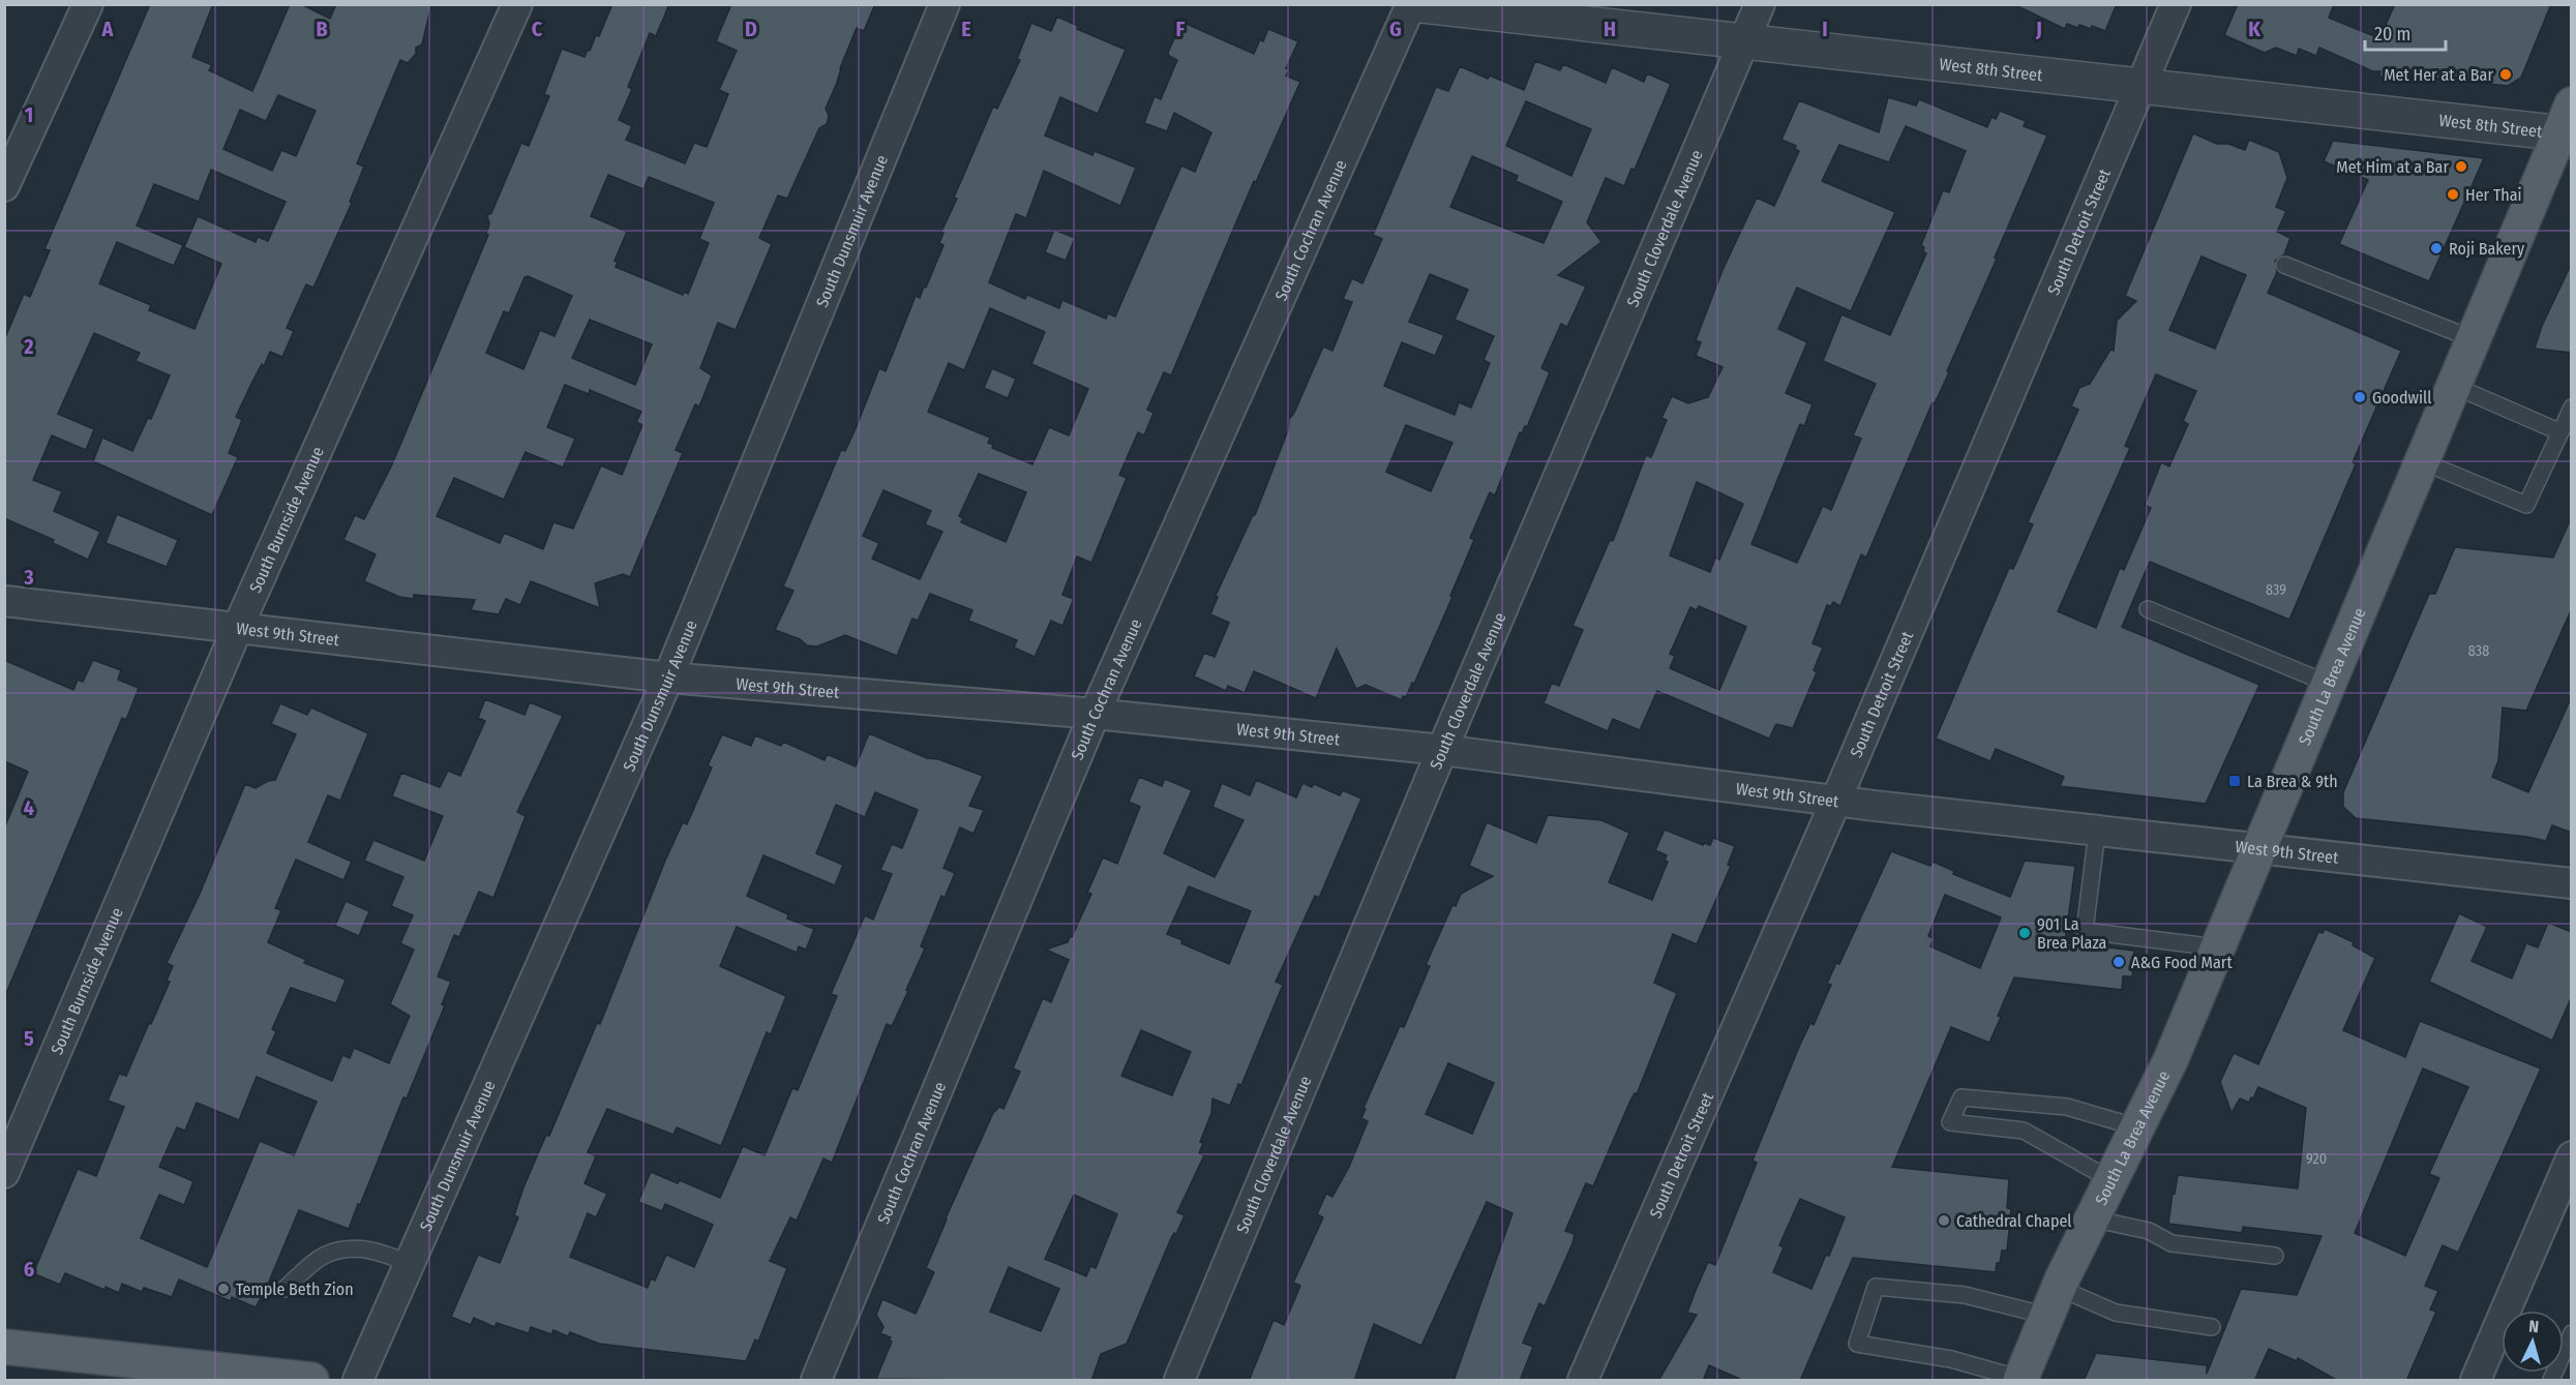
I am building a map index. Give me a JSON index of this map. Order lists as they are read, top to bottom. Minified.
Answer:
{"streets":{"main road":["South La Brea Avenue"],"street":["West 8th Street","South Cloverdale Avenue","South Cochran Avenue","South Detroit Street","South Dunsmuir Avenue","South Burnside Avenue","West 9th Street"]},"crossings":[["West 8th Street","South Cloverdale Avenue"],["West 8th Street","South Cochran Avenue"],["West 8th Street","South Detroit Street"],["West 8th Street","South La Brea Avenue"],["South Cloverdale Avenue","West 9th Street"],["South Cochran Avenue","West 9th Street"],["South Detroit Street","West 9th Street"],["South Dunsmuir Avenue","West 9th Street"],["South Burnside Avenue","West 9th Street"],["West 9th Street","South La Brea Avenue"]],"places":{"other":["Met Her at a Bar","Met Him at a Bar","Her Thai","Roji Bakery","Goodwill","901 La Brea Plaza","A&G Food Mart","Cathedral Chapel","Temple Beth Zion"],"transit":["La Brea & 9th"]},"house_numbers":["839","838","920"],"scale_bar":"20 m","north":"top","grid":{"columns":["A","B","C","D","E","F","G","H","I","J","K"],"rows":["1","2","3","4","5","6"]}}
